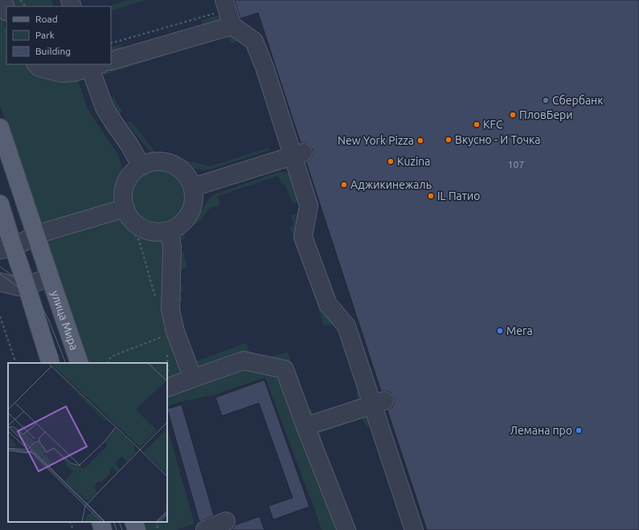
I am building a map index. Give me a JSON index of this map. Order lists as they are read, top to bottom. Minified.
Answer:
{"streets":{"main road":["улица Мира"]},"places":["Сбербанк","ПловБери","KFC","Вкусно - И Точка","New York Pizza","Kuzina","Аджикинежаль","IL Патио","Мега","Лемана про"],"house_numbers":["107"],"legend":["Road","Park","Building"]}
